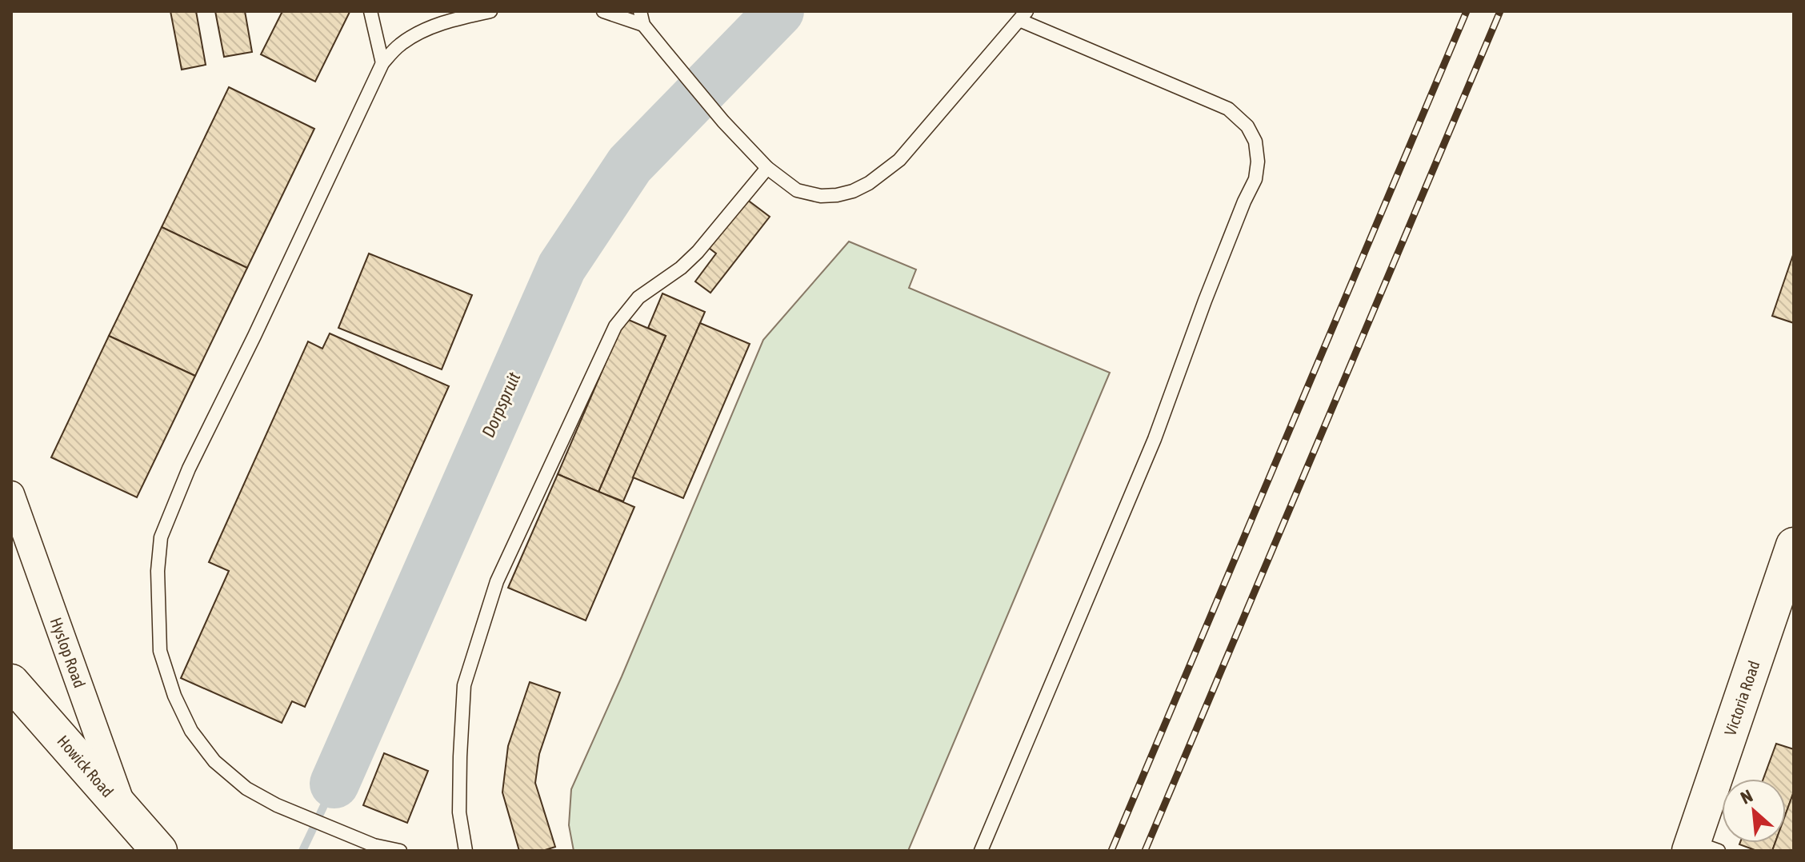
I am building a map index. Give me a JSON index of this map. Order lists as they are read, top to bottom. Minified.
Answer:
{"streets":{"main road":["Victoria Road","Howick Road"],"street":["Hyslop Road"]},"crossings":[["Hyslop Road","Howick Road"]],"water":["Dorpspruit"],"north":"top left"}
